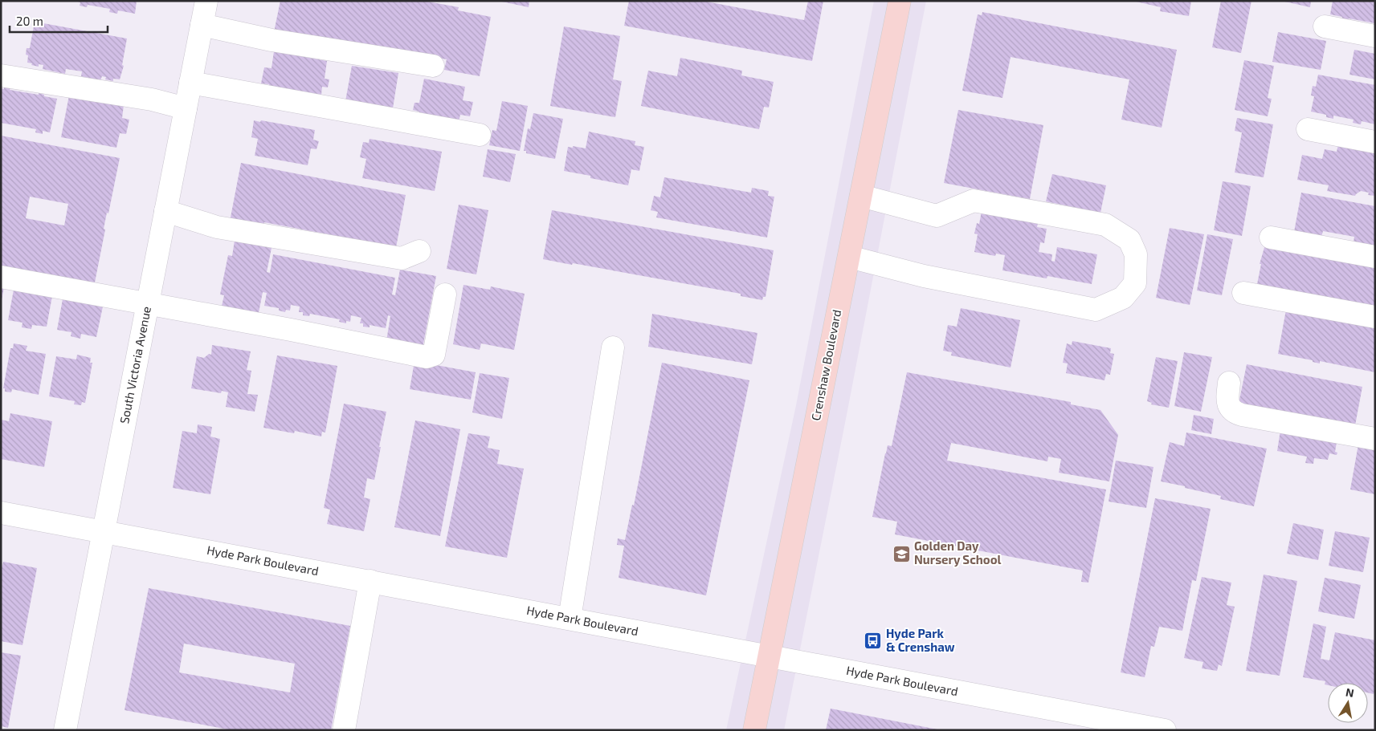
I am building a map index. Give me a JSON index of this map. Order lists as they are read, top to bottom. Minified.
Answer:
{"streets":{"main road":["Crenshaw Boulevard"],"street":["South Victoria Avenue","Hyde Park Boulevard"]},"crossings":[["South Victoria Avenue","Hyde Park Boulevard"],["Crenshaw Boulevard","Hyde Park Boulevard"]],"places":{"school or university":["Golden Day Nursery School"],"bus stop":["Hyde Park & Crenshaw"]},"scale_bar":"20 m","north":"top"}
